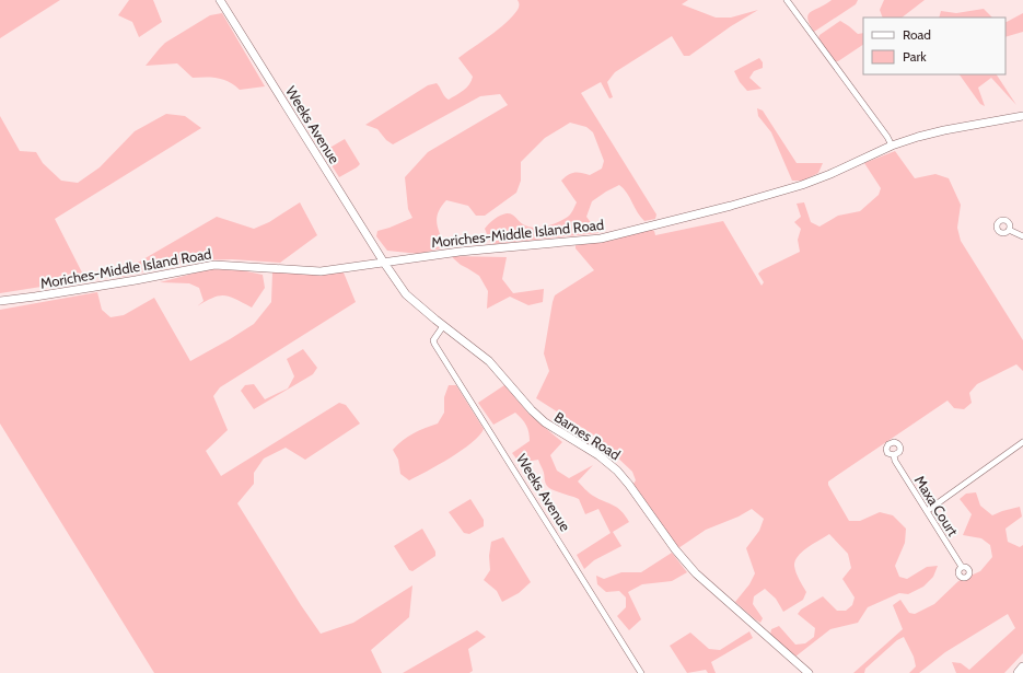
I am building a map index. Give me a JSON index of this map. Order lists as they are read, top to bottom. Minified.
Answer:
{"streets":{"main road":["Weeks Avenue","Moriches-Middle Island Road","Barnes Road"],"street":["Maxa Court"]},"crossings":[["Weeks Avenue","Moriches-Middle Island Road"],["Weeks Avenue","Barnes Road"],["Moriches-Middle Island Road","Barnes Road"]],"legend":["Road","Park"]}
